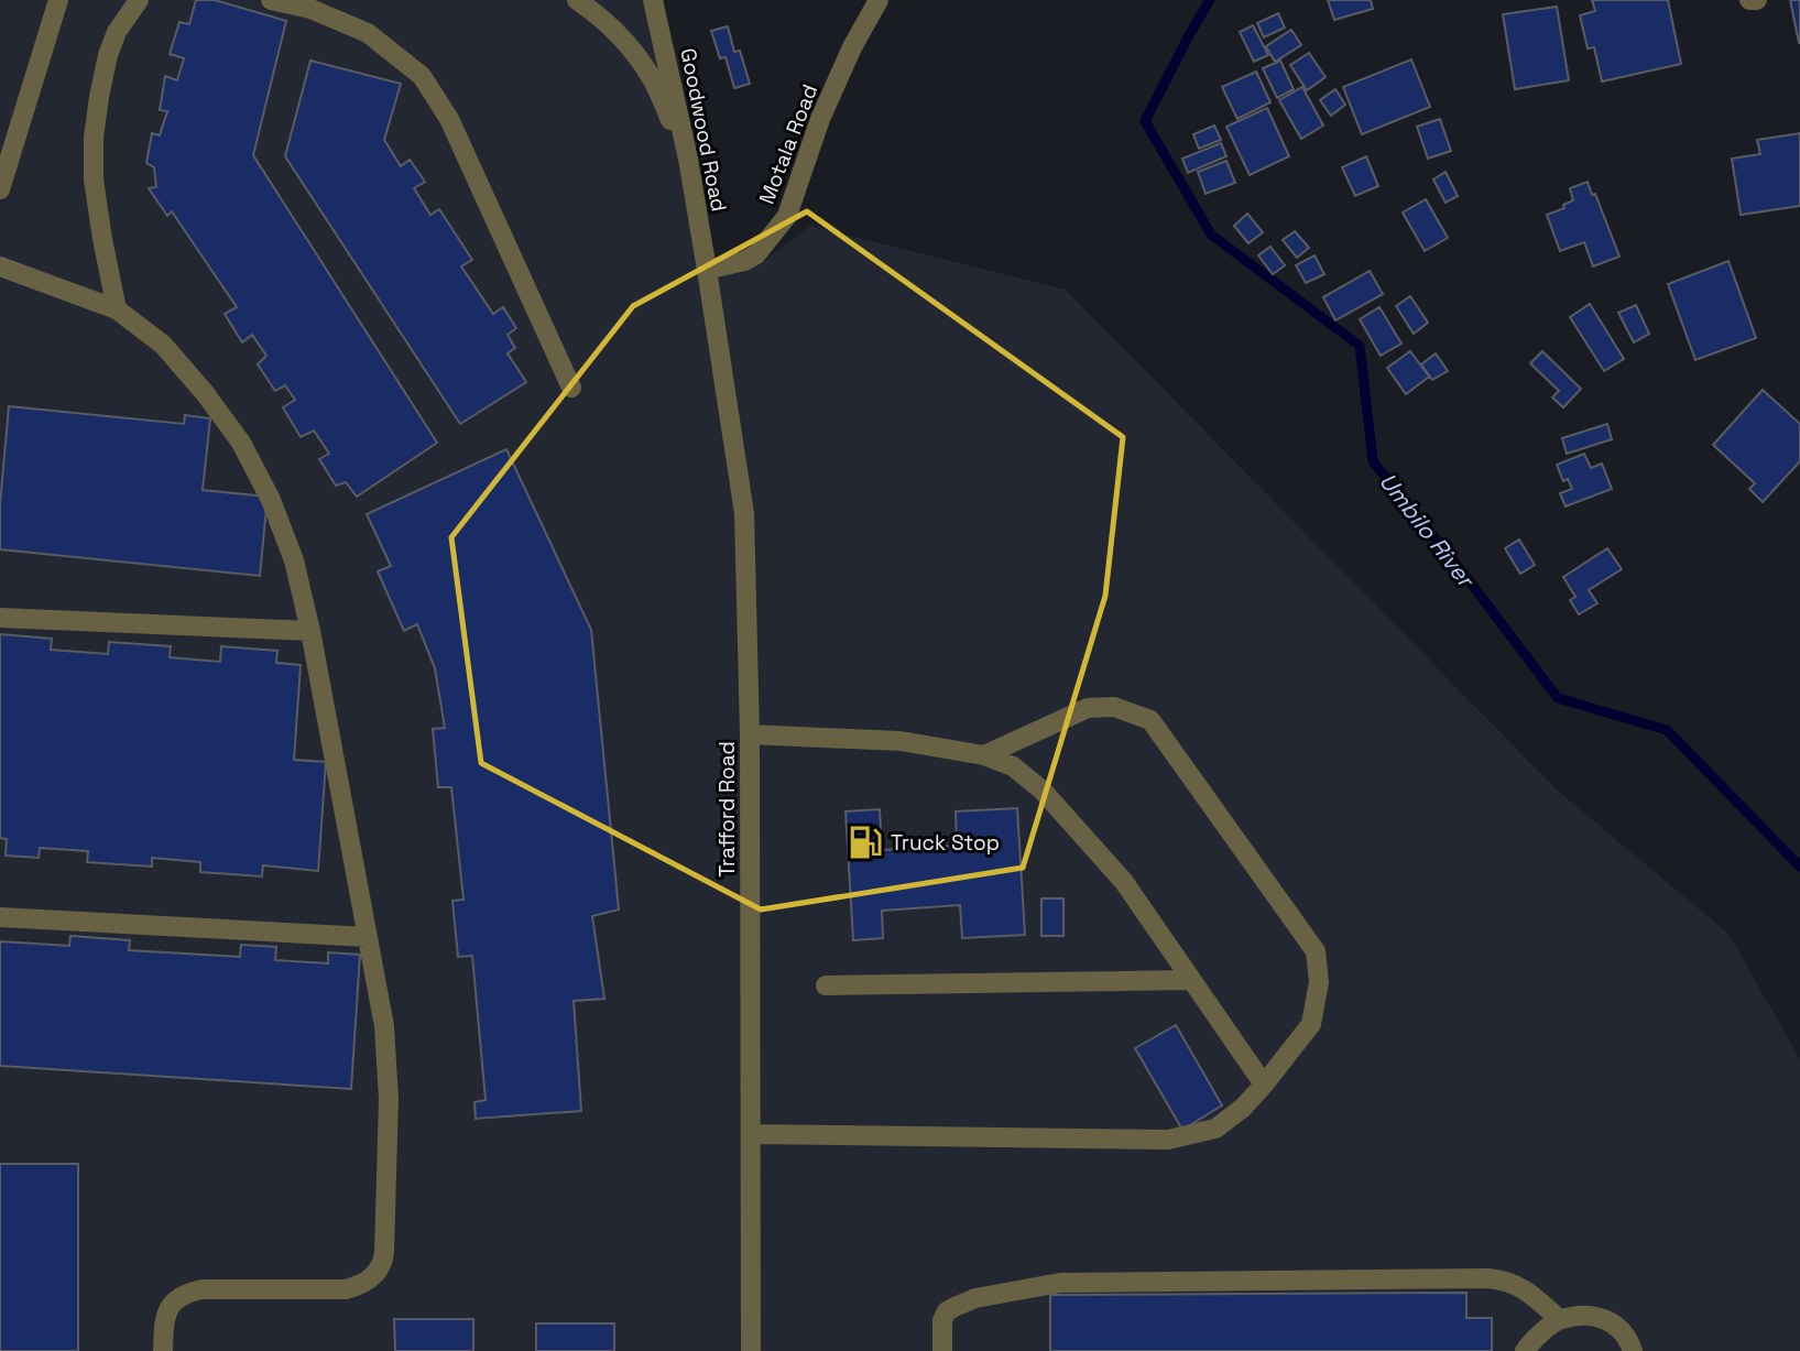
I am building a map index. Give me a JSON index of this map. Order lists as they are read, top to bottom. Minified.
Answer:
{"streets":{"street":["Goodwood Road","Motala Road","Trafford Road"]},"crossings":[["Goodwood Road","Motala Road"],["Goodwood Road","Trafford Road"],["Motala Road","Trafford Road"]],"water":["Umbilo River"],"places":{"fuel station":["Truck Stop"]}}
